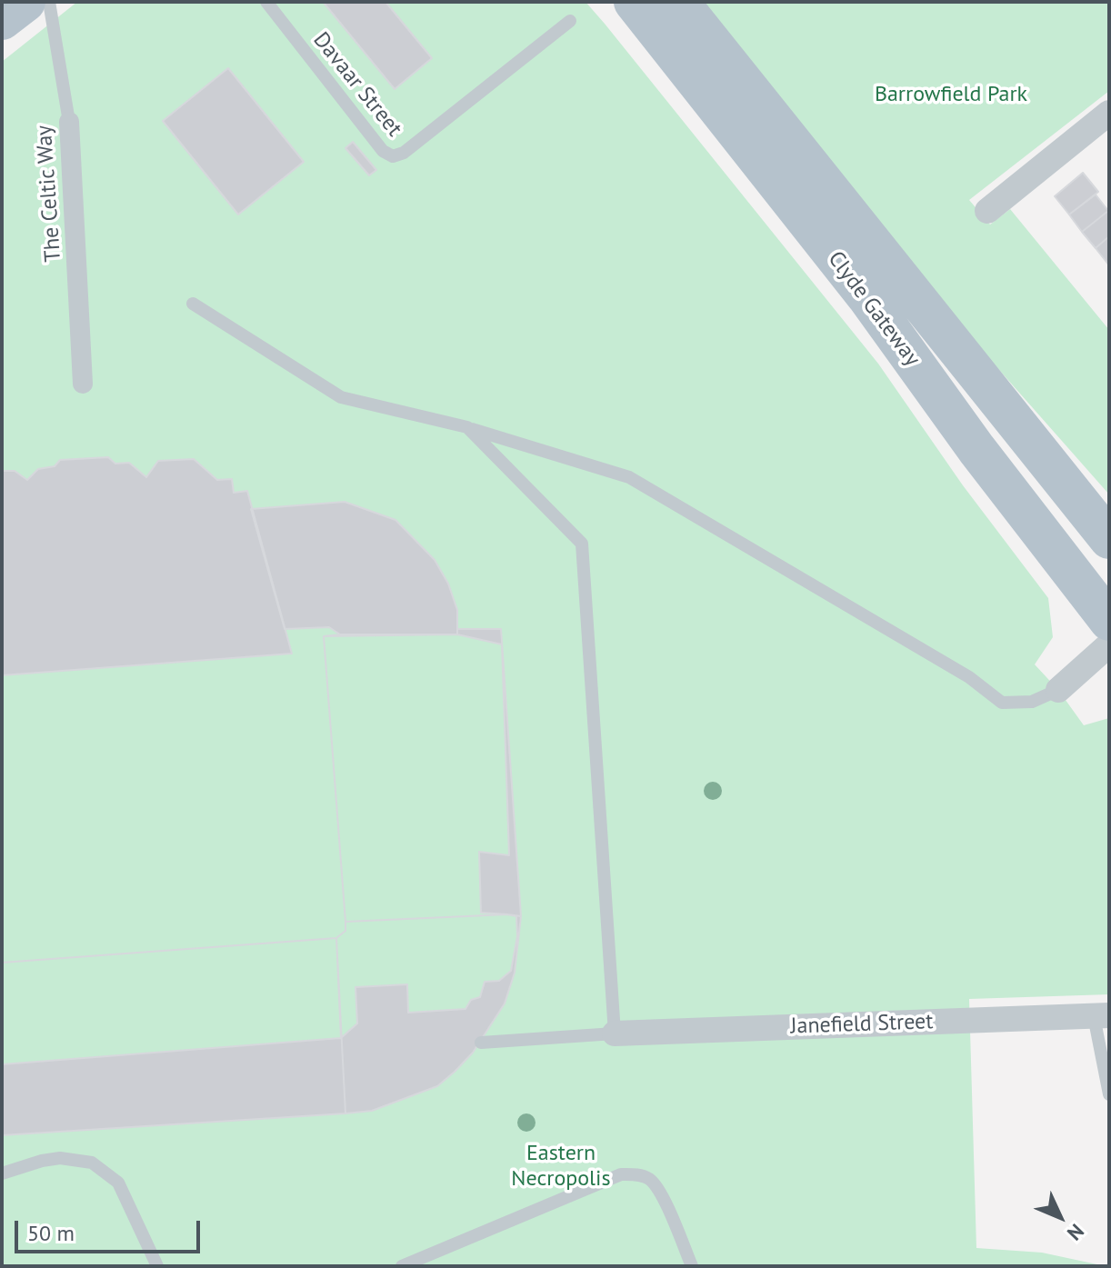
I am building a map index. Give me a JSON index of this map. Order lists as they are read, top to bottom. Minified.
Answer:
{"streets":{"main road":["Clyde Gateway"],"street":["The Celtic Way","Janefield Street"],"lane":["Davaar Street"]},"parks":["Barrowfield Park","Eastern Necropolis"],"scale_bar":"50 m","north":"bottom right"}
